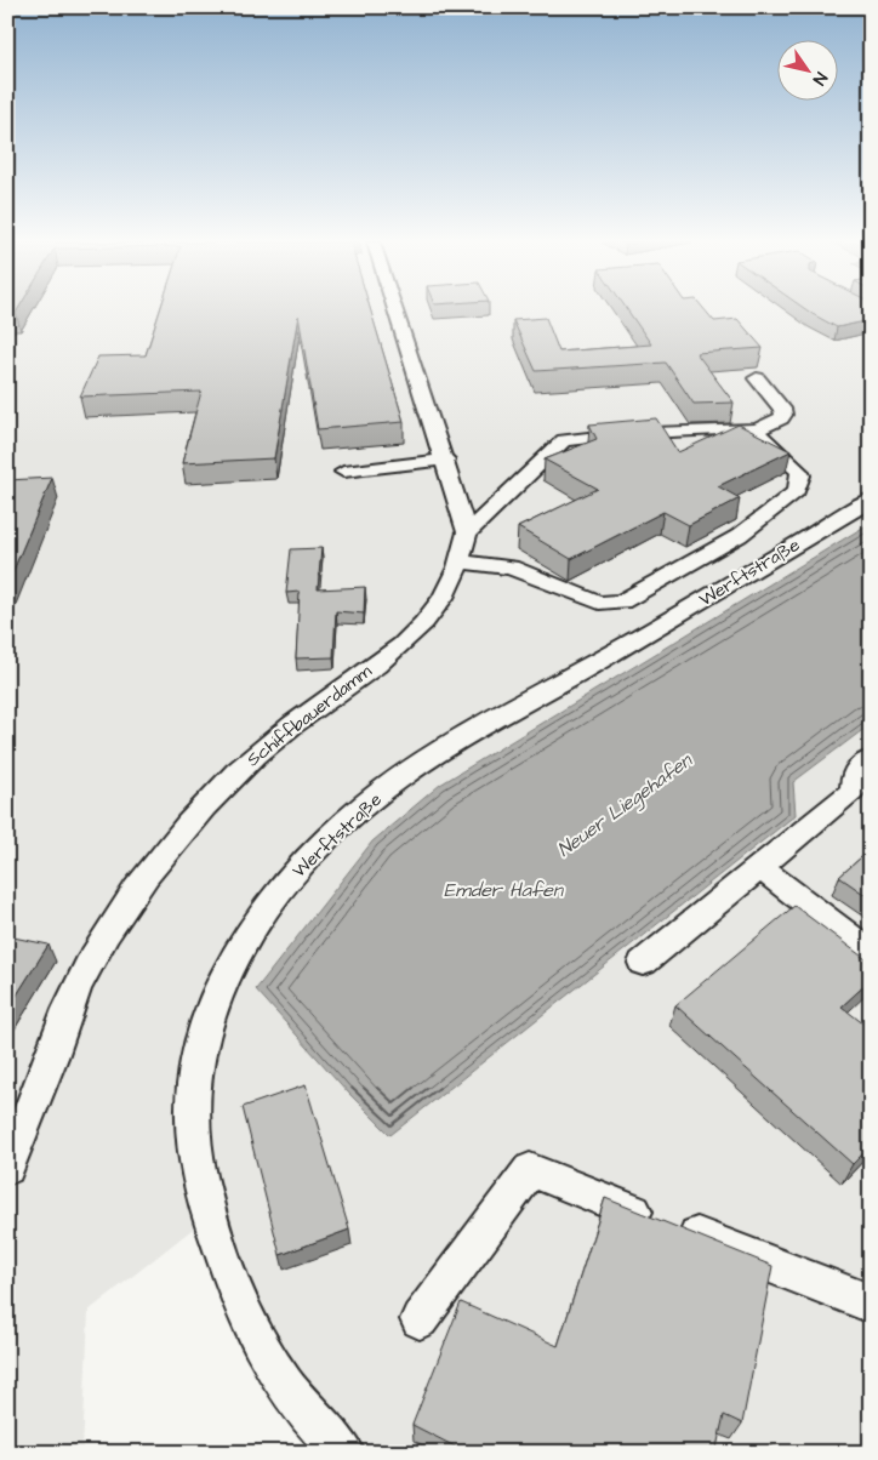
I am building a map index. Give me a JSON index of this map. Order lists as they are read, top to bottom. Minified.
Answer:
{"streets":{"lane":["Werftstraße","Schiffbauerdamm"]},"water":["Neuer Liegehafen","Emder Hafen"],"north":"bottom right"}
